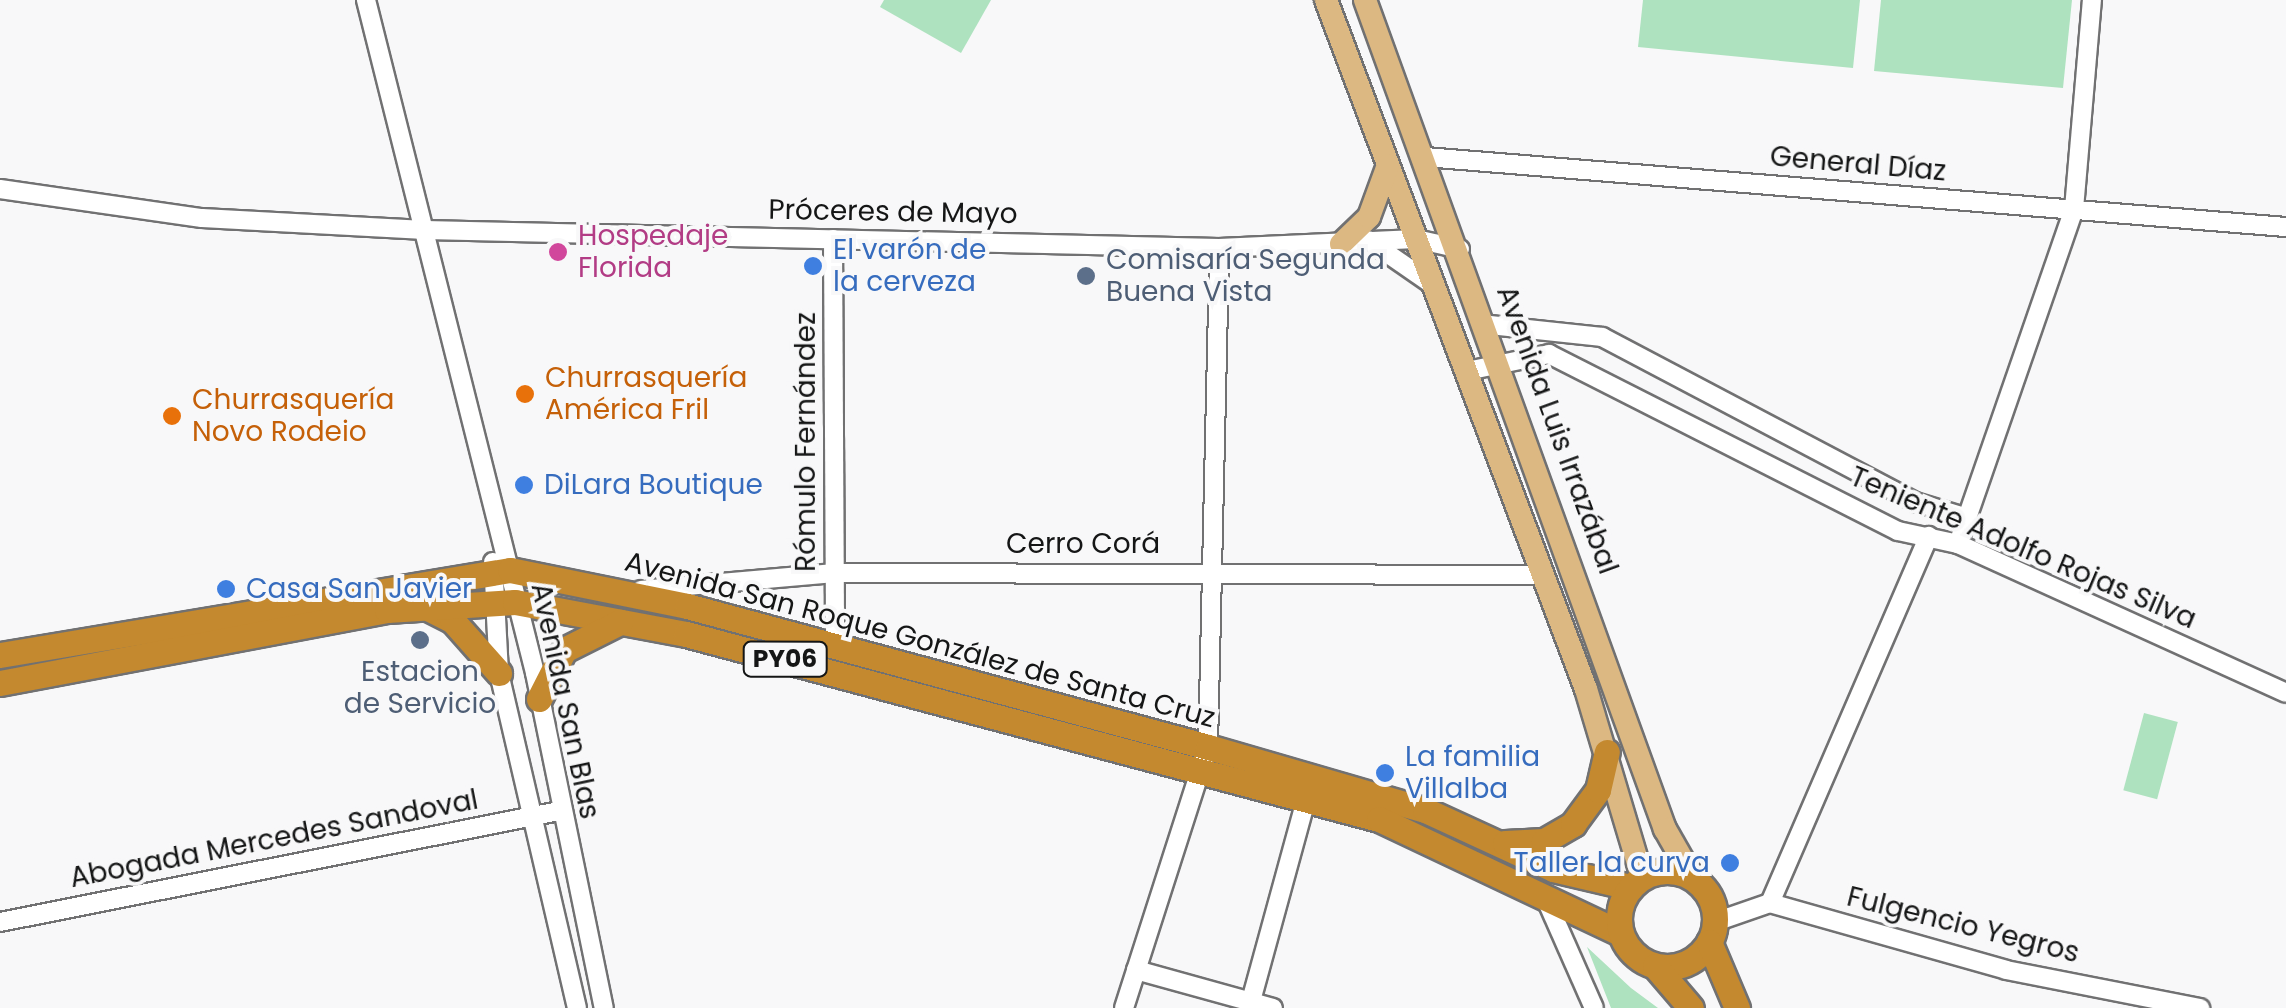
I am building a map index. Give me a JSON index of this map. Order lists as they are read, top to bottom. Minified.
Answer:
{"streets":{"highway":["Avenida Luis Irrazábal","Avenida San Roque González de Santa Cruz","PY06"],"street":["General Díaz","Próceres de Mayo","Rómulo Fernández","Cerro Corá","Teniente Adolfo Rojas Silva","Avenida San Blas","Abogada Mercedes Sandoval","Fulgencio Yegros"]},"crossings":[["General Díaz","Avenida Luis Irrazábal"],["Próceres de Mayo","Avenida Luis Irrazábal"],["Próceres de Mayo","Rómulo Fernández"],["Próceres de Mayo","Avenida San Blas"],["Avenida Luis Irrazábal","Teniente Adolfo Rojas Silva"],["Avenida Luis Irrazábal","Avenida San Roque González de Santa Cruz"],["Avenida Luis Irrazábal","PY06"],["Rómulo Fernández","Cerro Corá"],["Rómulo Fernández","Avenida San Roque González de Santa Cruz"],["Cerro Corá","Avenida San Roque González de Santa Cruz"],["Avenida San Roque González de Santa Cruz","PY06"],["Avenida San Roque González de Santa Cruz","Avenida San Blas"],["Avenida San Blas","Abogada Mercedes Sandoval"]],"places":["Hospedaje Florida","El varón de la cerveza","Comisaría Segunda Buena Vista","Churrasquería América Fril","Churrasquería Novo Rodeio","DiLara Boutique","Casa San Javier","Estacion de Servicio","La familia Villalba","Taller la curva"]}
